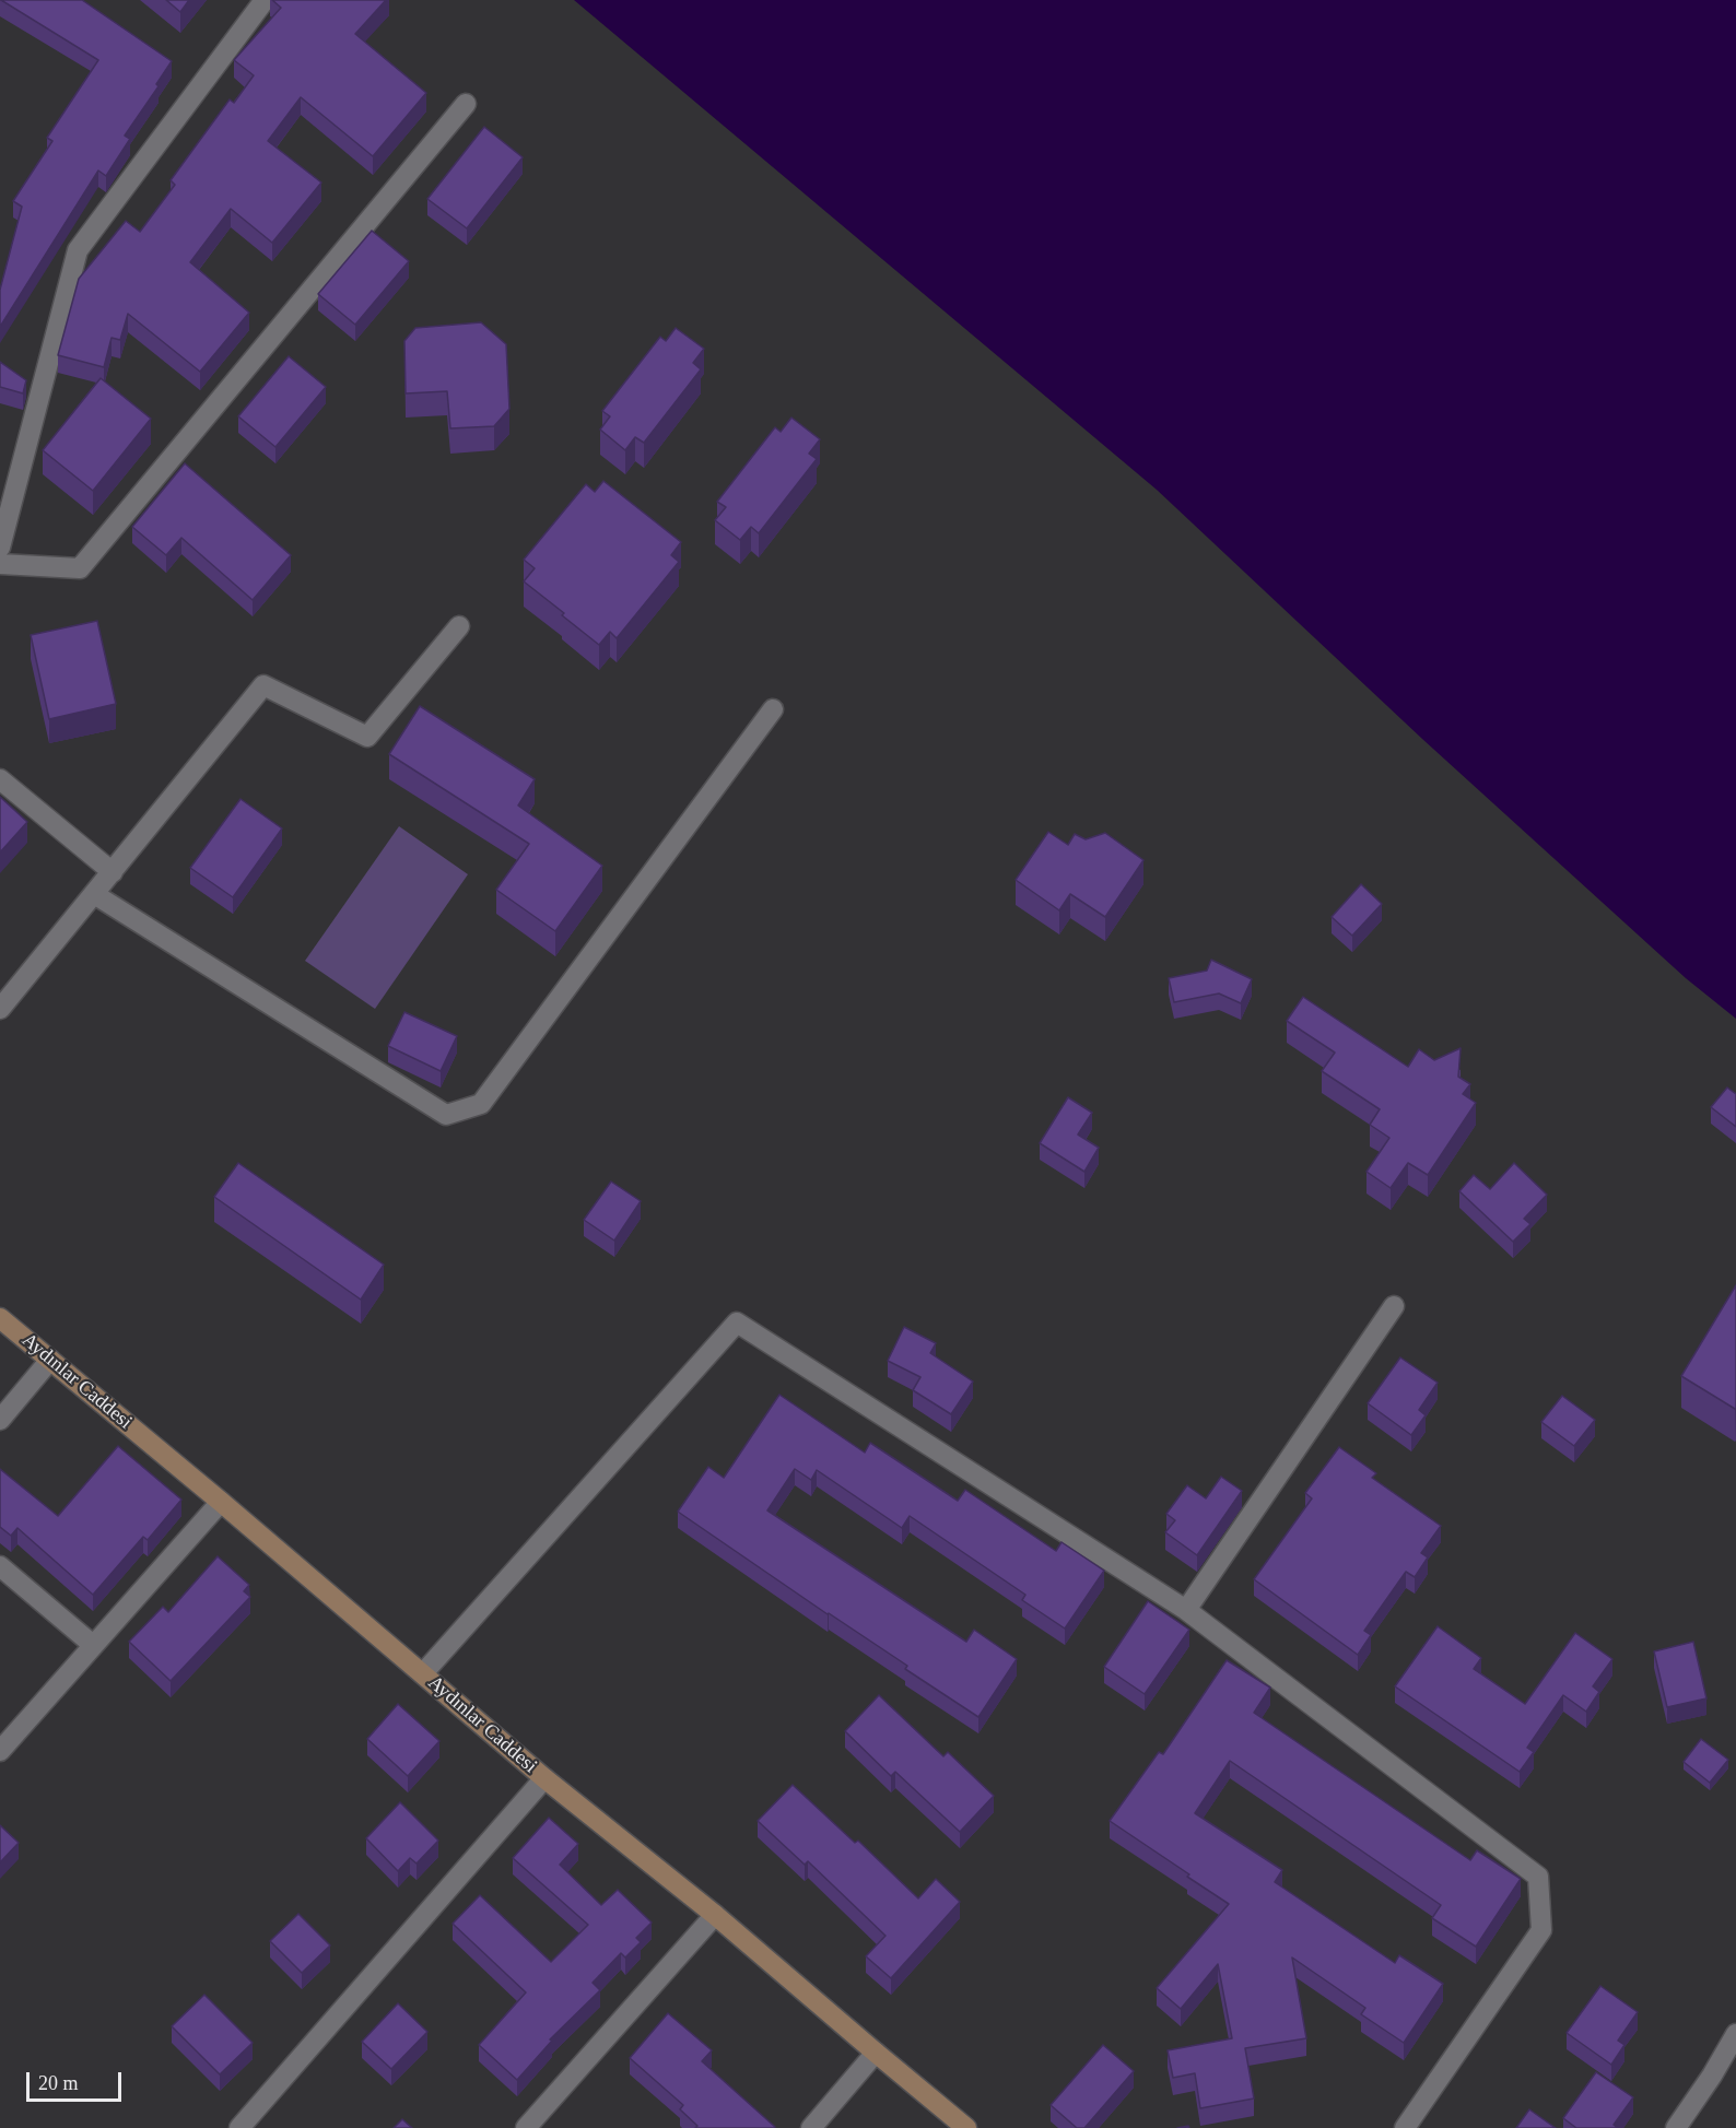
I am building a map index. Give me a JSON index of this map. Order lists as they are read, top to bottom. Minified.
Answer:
{"streets":{"street":["Aydınlar Caddesi"]},"scale_bar":"20 m"}
